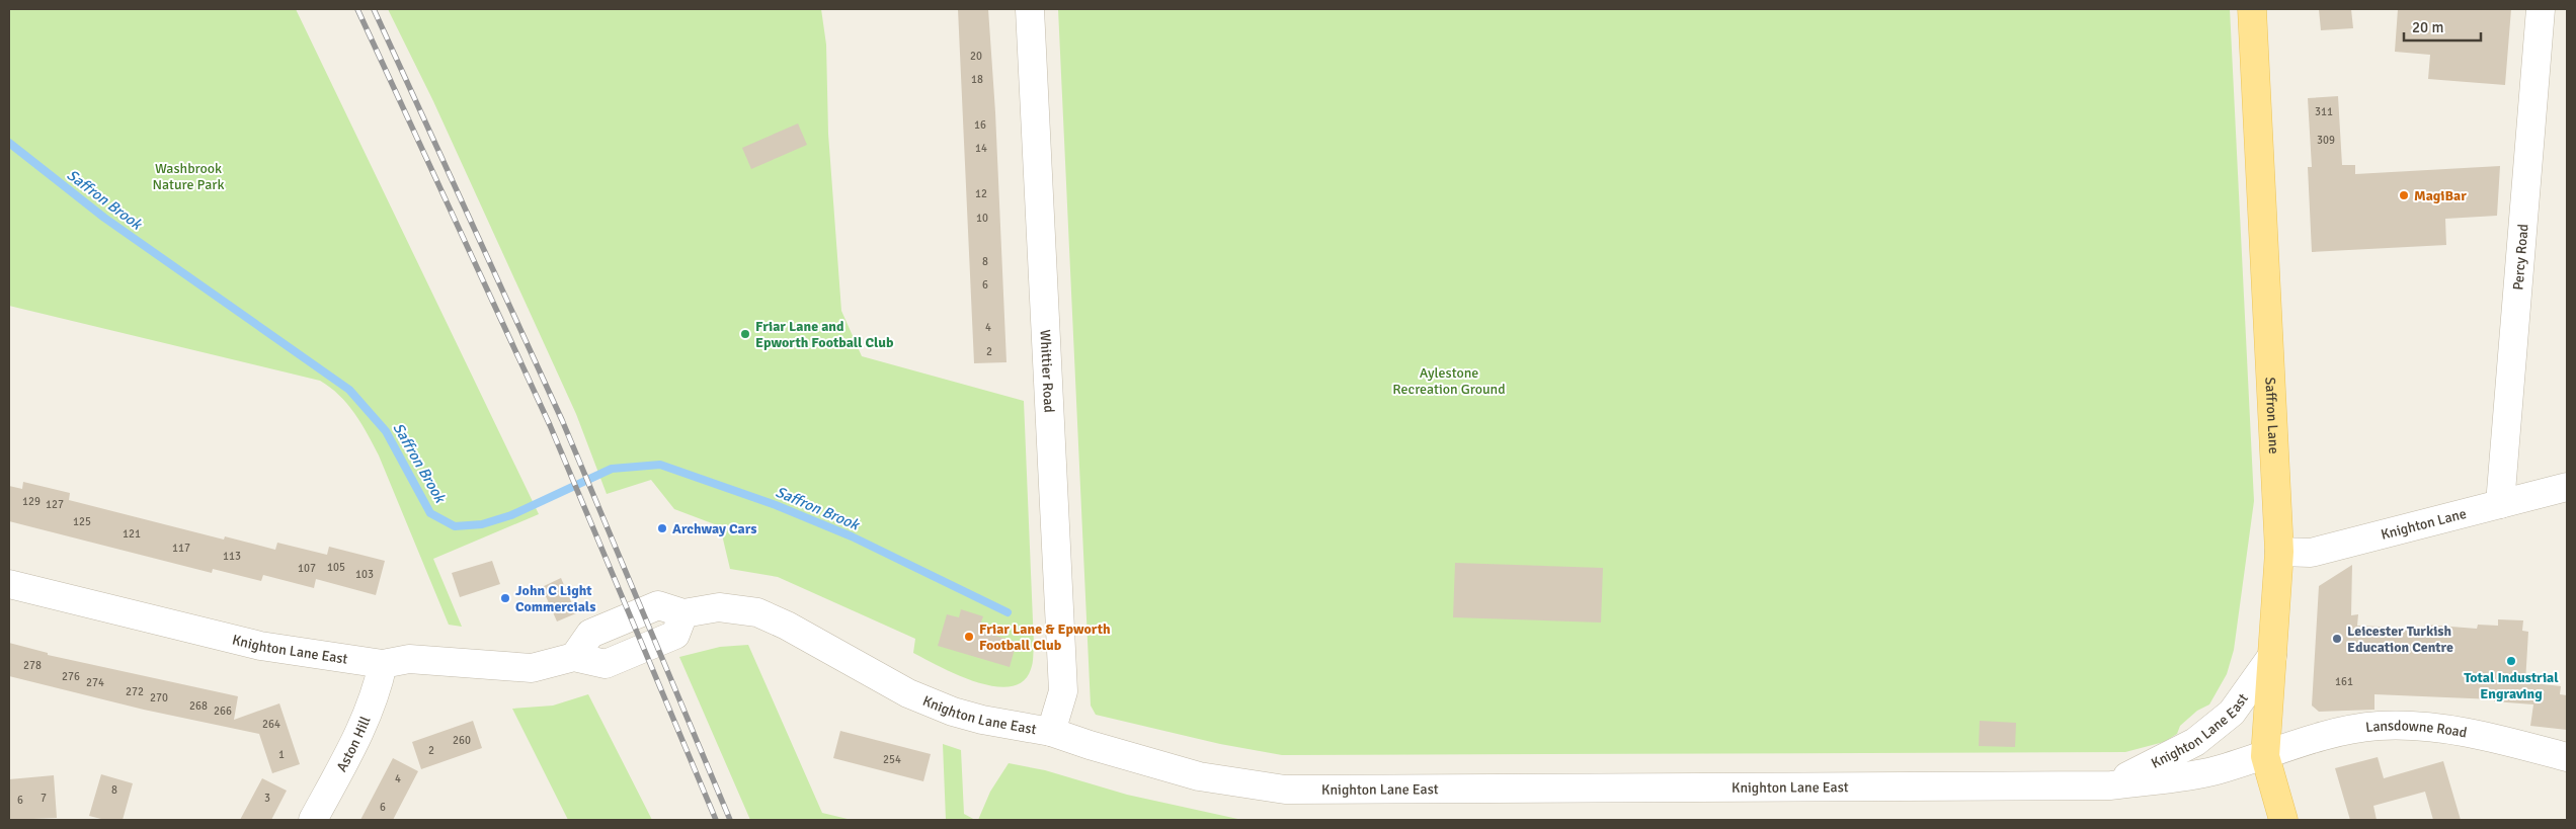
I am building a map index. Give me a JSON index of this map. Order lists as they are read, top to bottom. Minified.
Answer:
{"streets":{"main road":["Saffron Lane"],"street":["Percy Road","Whittier Road","Knighton Lane","Knighton Lane East","Lansdowne Road","Aston Hill"]},"crossings":[["Percy Road","Knighton Lane"],["Whittier Road","Knighton Lane East"],["Saffron Lane","Knighton Lane"],["Saffron Lane","Knighton Lane East"],["Saffron Lane","Lansdowne Road"],["Knighton Lane East","Lansdowne Road"],["Knighton Lane East","Aston Hill"]],"water":["Saffron Brook"],"parks":["Washbrook Nature Park","Aylestone Recreation Ground"],"places":["MagiBar","Friar Lane and Epworth Football Club","Archway Cars","John C Light Commercials","Friar Lane & Epworth Football Club","Leicester Turkish Education Centre","Total Industrial Engraving"],"house_numbers":["20","18","311","16","309","14","12","10","8","6","4","2","129","127","125","121","117","113","105","107","103","278","276","161","274","272","270","268","266","264","260","2","1","254","4","8","7","3","6","6"],"scale_bar":"20 m"}
